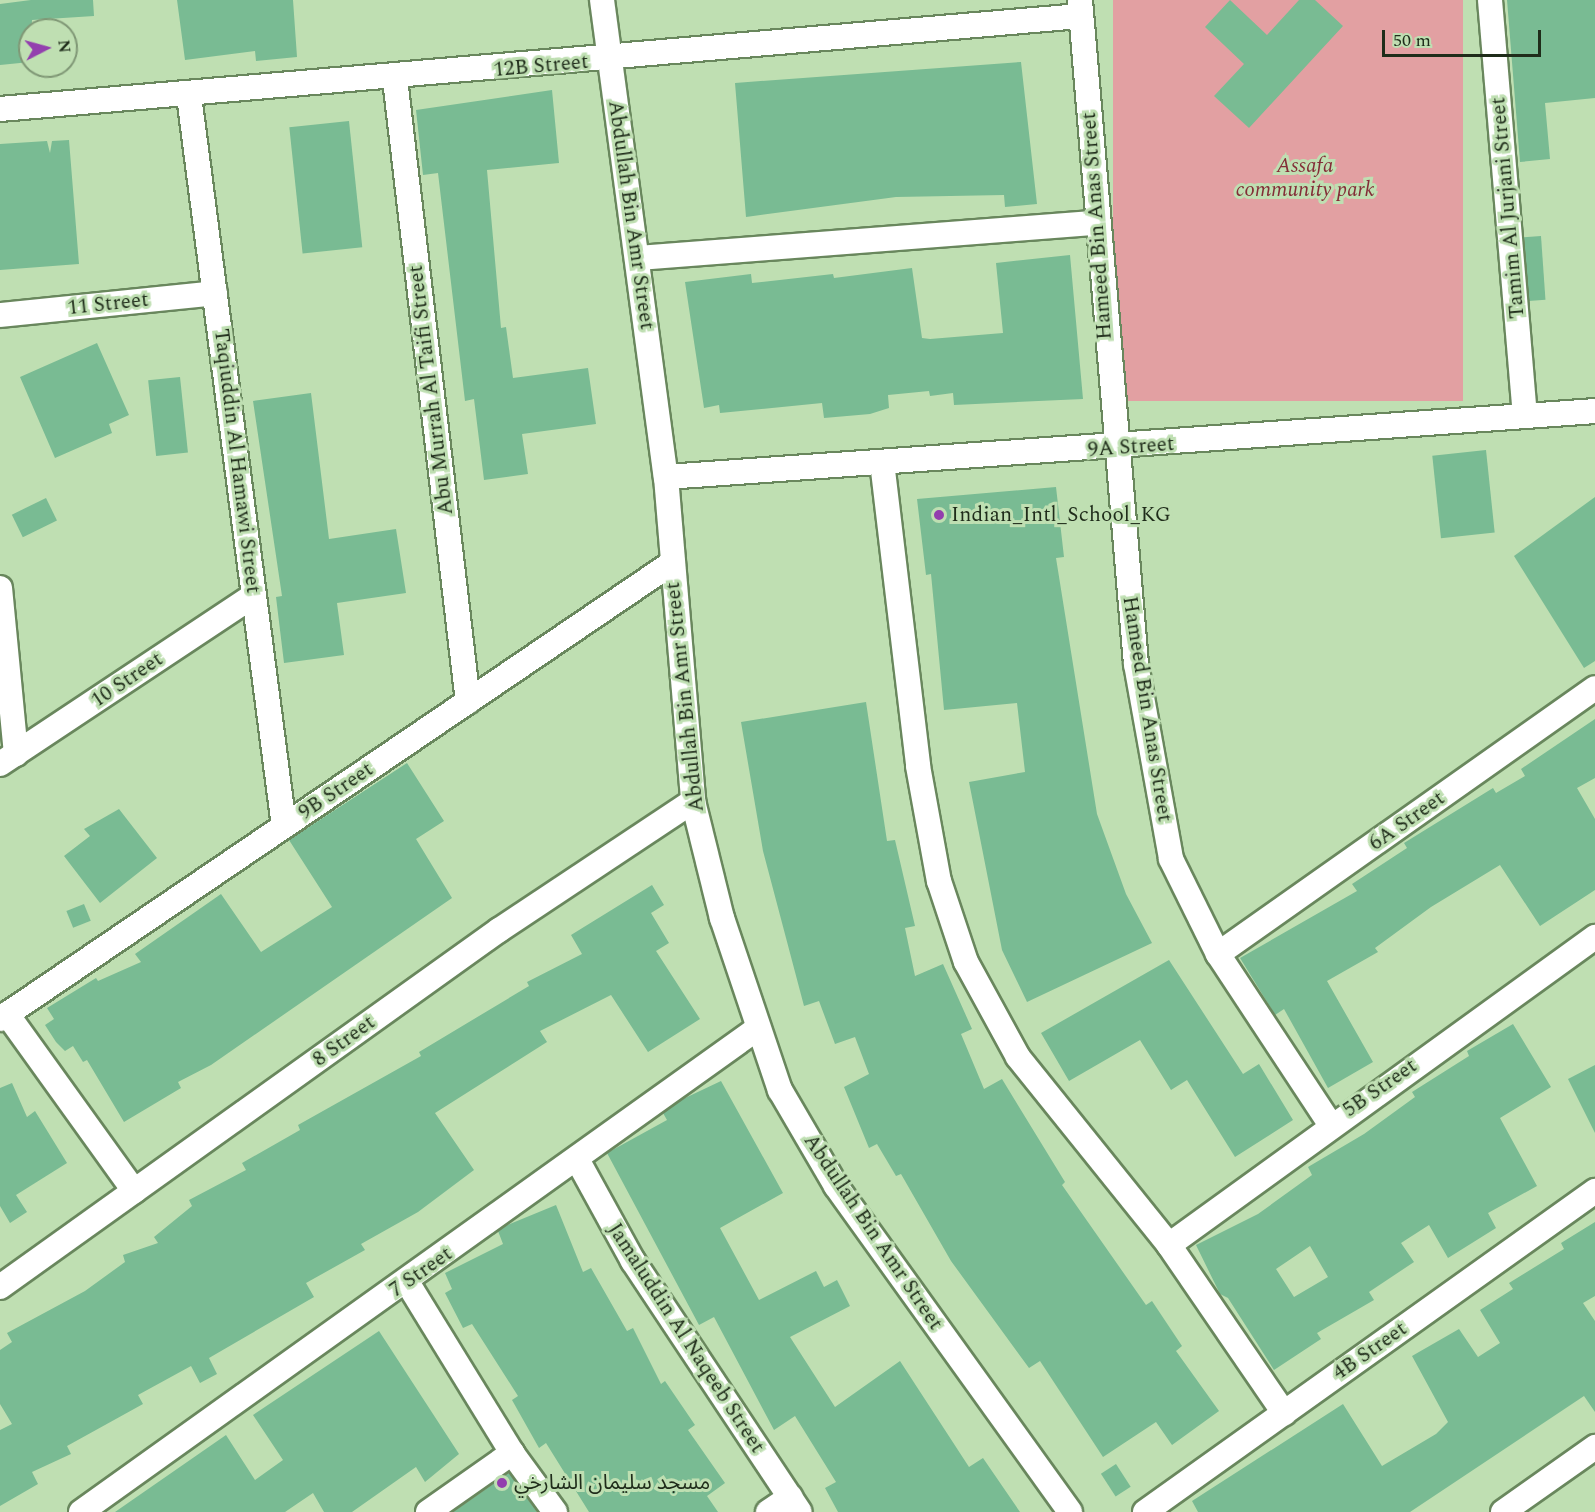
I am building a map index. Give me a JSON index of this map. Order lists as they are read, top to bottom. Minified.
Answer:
{"streets":{"street":["12B Street","Tamim Al Jurjani Street","Abdullah Bin Amr Street","Hameed Bin Anas Street","11 Street","Abu Murrah Al Taifi Street","9A Street","Taqiuddin Al Hamawi Street","10 Street","9B Street","6A Street","8 Street","5B Street","7 Street","Jamaluddin Al Naqeeb Street","4B Street"]},"crossings":[["12B Street","Abdullah Bin Amr Street"],["12B Street","Hameed Bin Anas Street"],["12B Street","Abu Murrah Al Taifi Street"],["12B Street","Taqiuddin Al Hamawi Street"],["Tamim Al Jurjani Street","9A Street"],["Abdullah Bin Amr Street","9A Street"],["Abdullah Bin Amr Street","9B Street"],["Abdullah Bin Amr Street","8 Street"],["Abdullah Bin Amr Street","7 Street"],["Hameed Bin Anas Street","9A Street"],["Hameed Bin Anas Street","6A Street"],["Hameed Bin Anas Street","5B Street"],["11 Street","Taqiuddin Al Hamawi Street"],["Abu Murrah Al Taifi Street","9B Street"],["Taqiuddin Al Hamawi Street","10 Street"],["Taqiuddin Al Hamawi Street","9B Street"],["7 Street","Jamaluddin Al Naqeeb Street"]],"parks":["Assafa community park"],"places":["Indian_Intl_School_KG","مسجد سليمان الشارخي"],"scale_bar":"50 m","north":"right"}
